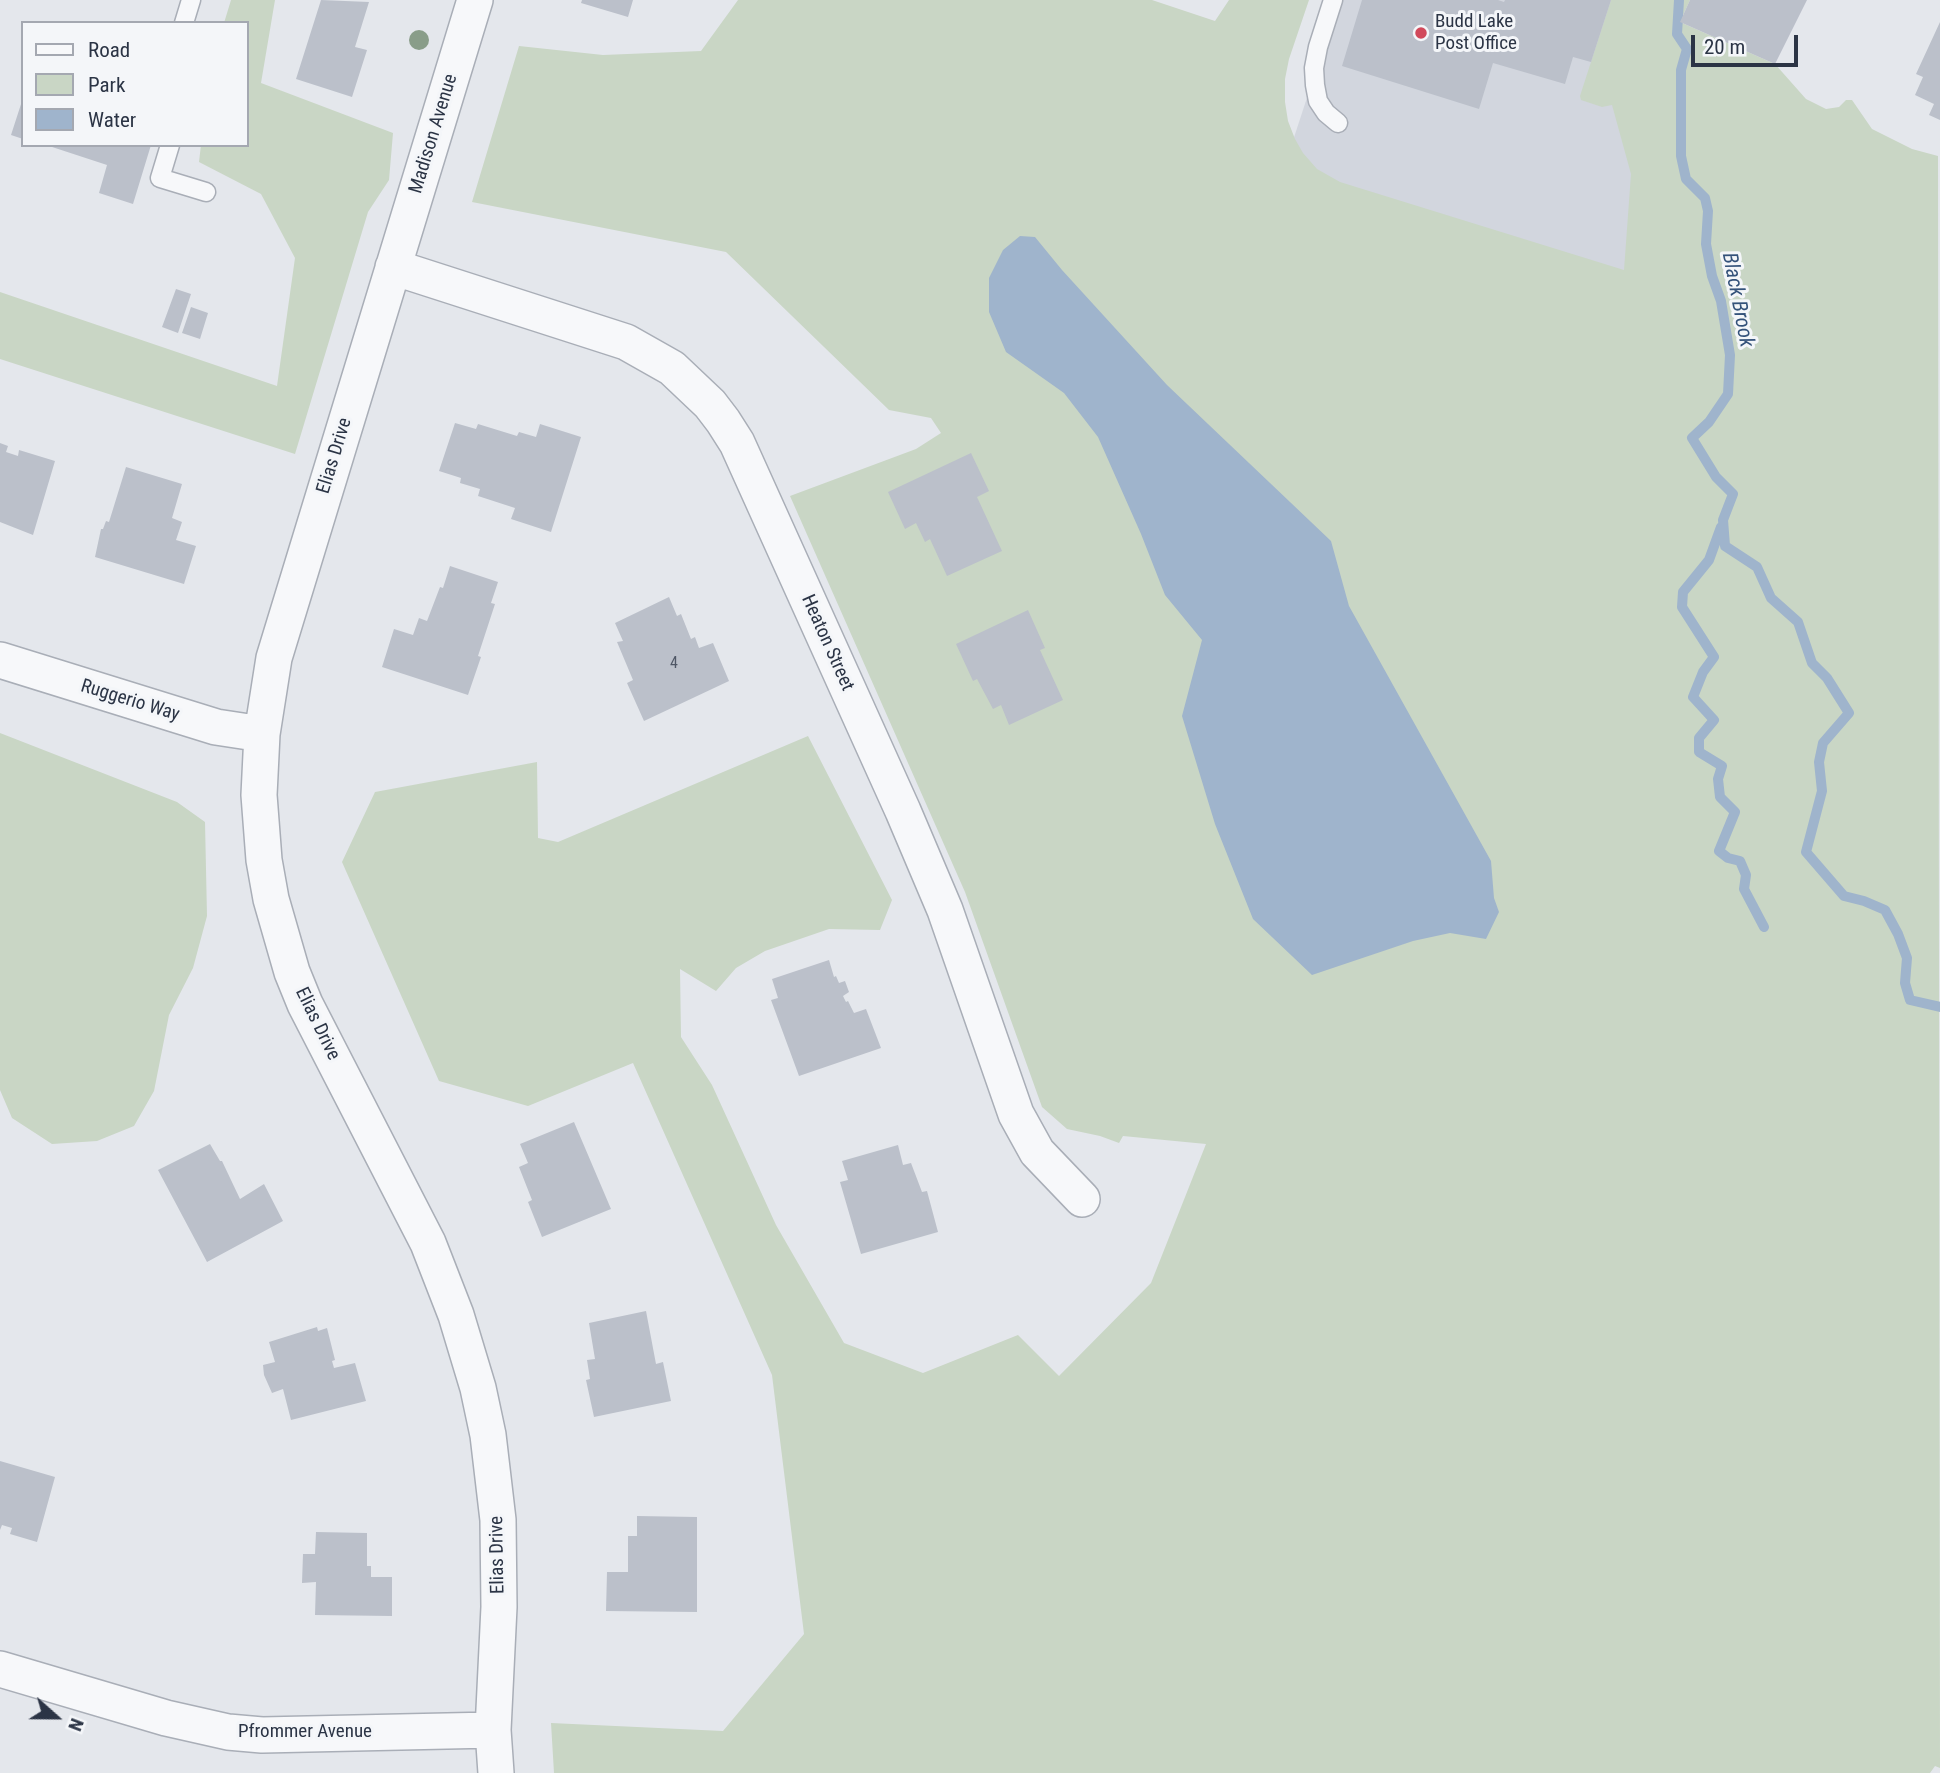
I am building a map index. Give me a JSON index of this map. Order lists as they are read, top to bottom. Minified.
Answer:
{"streets":{"street":["Madison Avenue","Elias Drive","Heaton Street","Ruggerio Way","Pfrommer Avenue"]},"crossings":[["Madison Avenue","Elias Drive"],["Madison Avenue","Heaton Street"],["Elias Drive","Heaton Street"],["Elias Drive","Ruggerio Way"],["Elias Drive","Pfrommer Avenue"]],"water":["Black Brook"],"places":["Budd Lake Post Office"],"house_numbers":["4"],"legend":["Road","Park","Water"],"scale_bar":"20 m","north":"right"}
